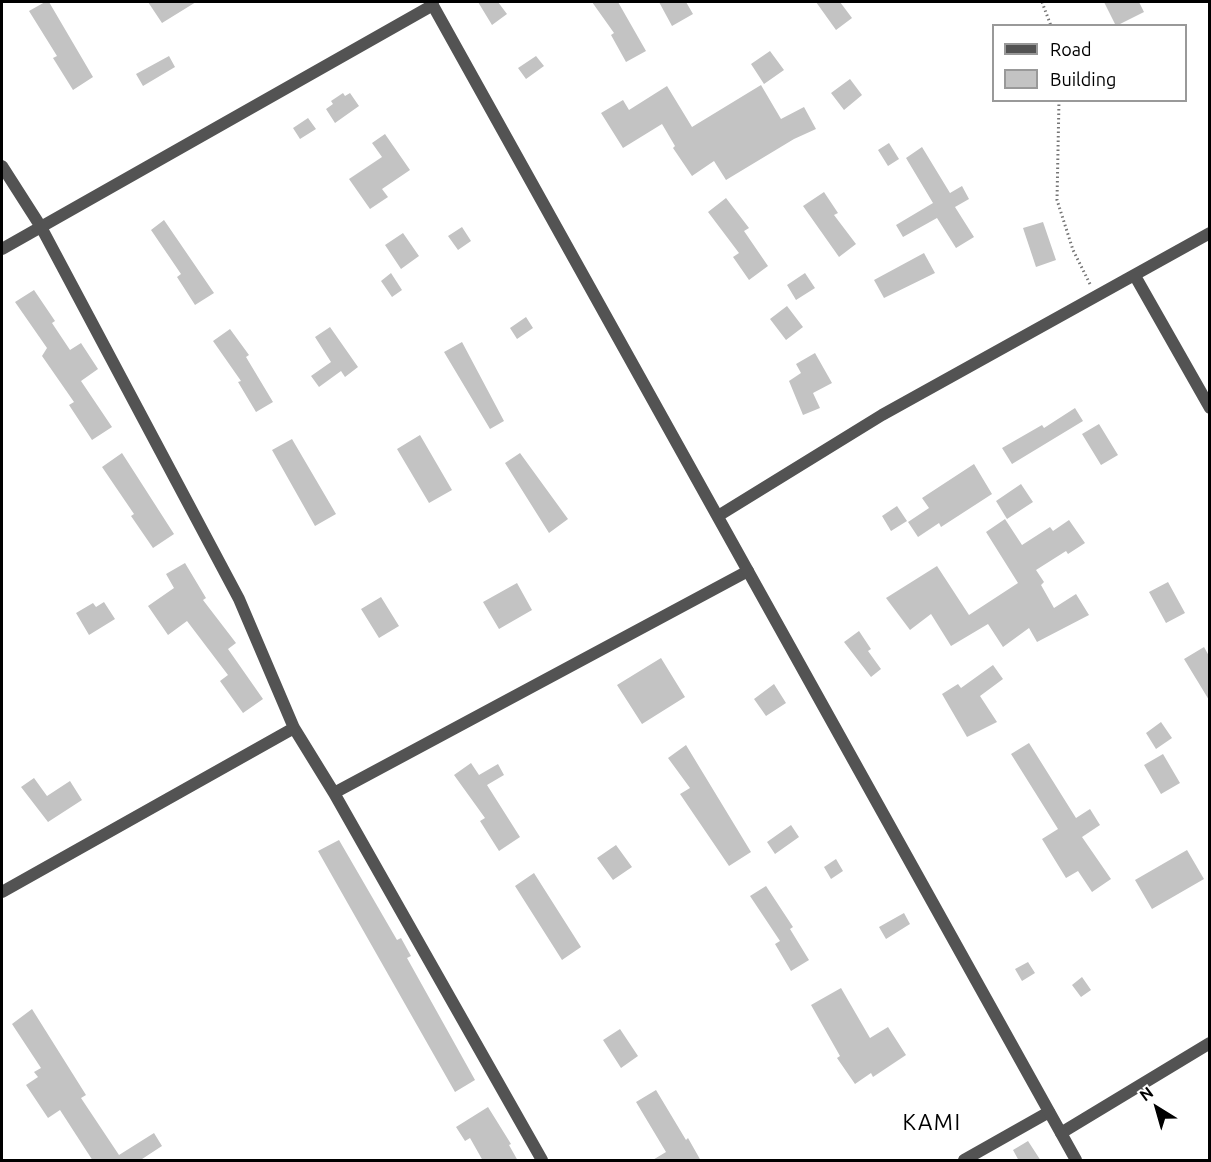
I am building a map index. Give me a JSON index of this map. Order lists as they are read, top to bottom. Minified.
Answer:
{"districts":["KAMI"],"legend":["Road","Building"],"north":"top left"}
